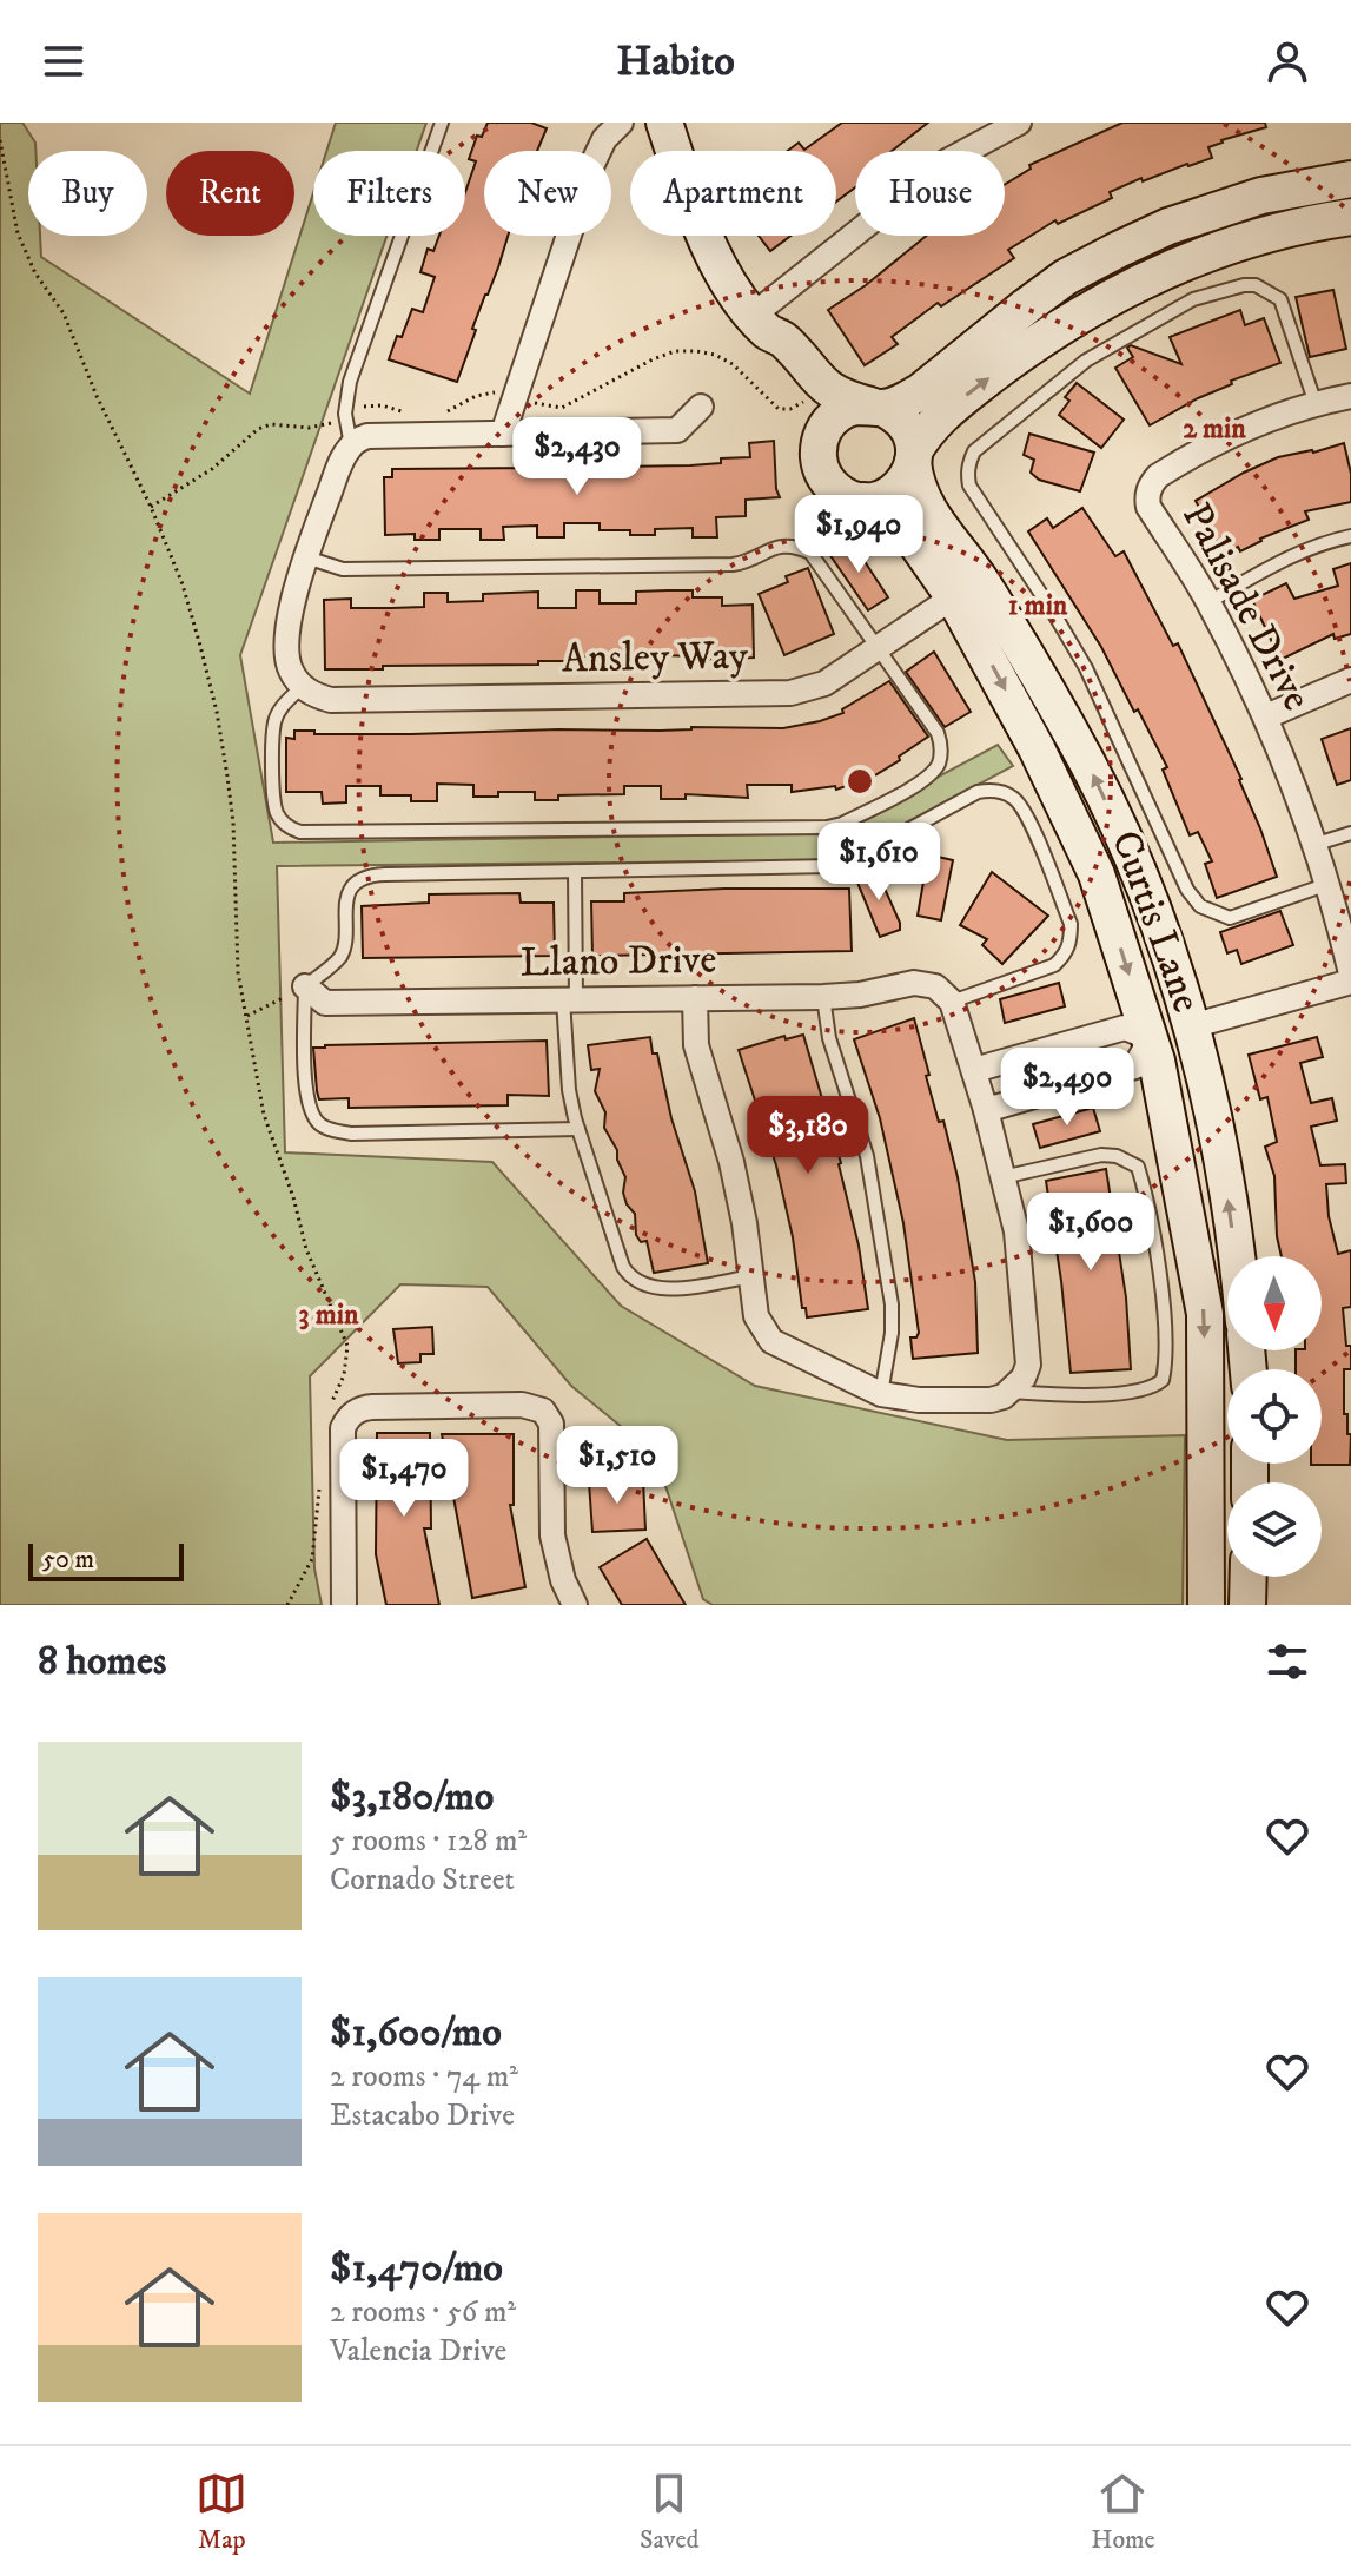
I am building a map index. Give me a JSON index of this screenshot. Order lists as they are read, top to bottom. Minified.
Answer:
{"streets":{"street":["Palisade Drive","Ansley Way","Curtis Lane","Llano Drive"]},"crossings":[["Ansley Way","Curtis Lane"]],"scale_bar":"50 m","north":"bottom","page":{"header":"Habito","chip":["Buy","Rent","Filters","New","Apartment","House"],"price":["$2,430","$1,940","$1,610","$2,490","$3,180","$1,600","$1,510","$1,470"],"scale":"50 m","heading":"8 homes","list":[{"name":"$3,180/mo","note":"5 rooms · 128 m² · Cornado Street"},{"name":"$1,600/mo","note":"2 rooms · 74 m² · Estacabo Drive"},{"name":"$1,470/mo","note":"2 rooms · 56 m² · Valencia Drive"}],"tabs":["Map","Saved","Home"]},"rings":["2 min","1 min","3 min"]}
